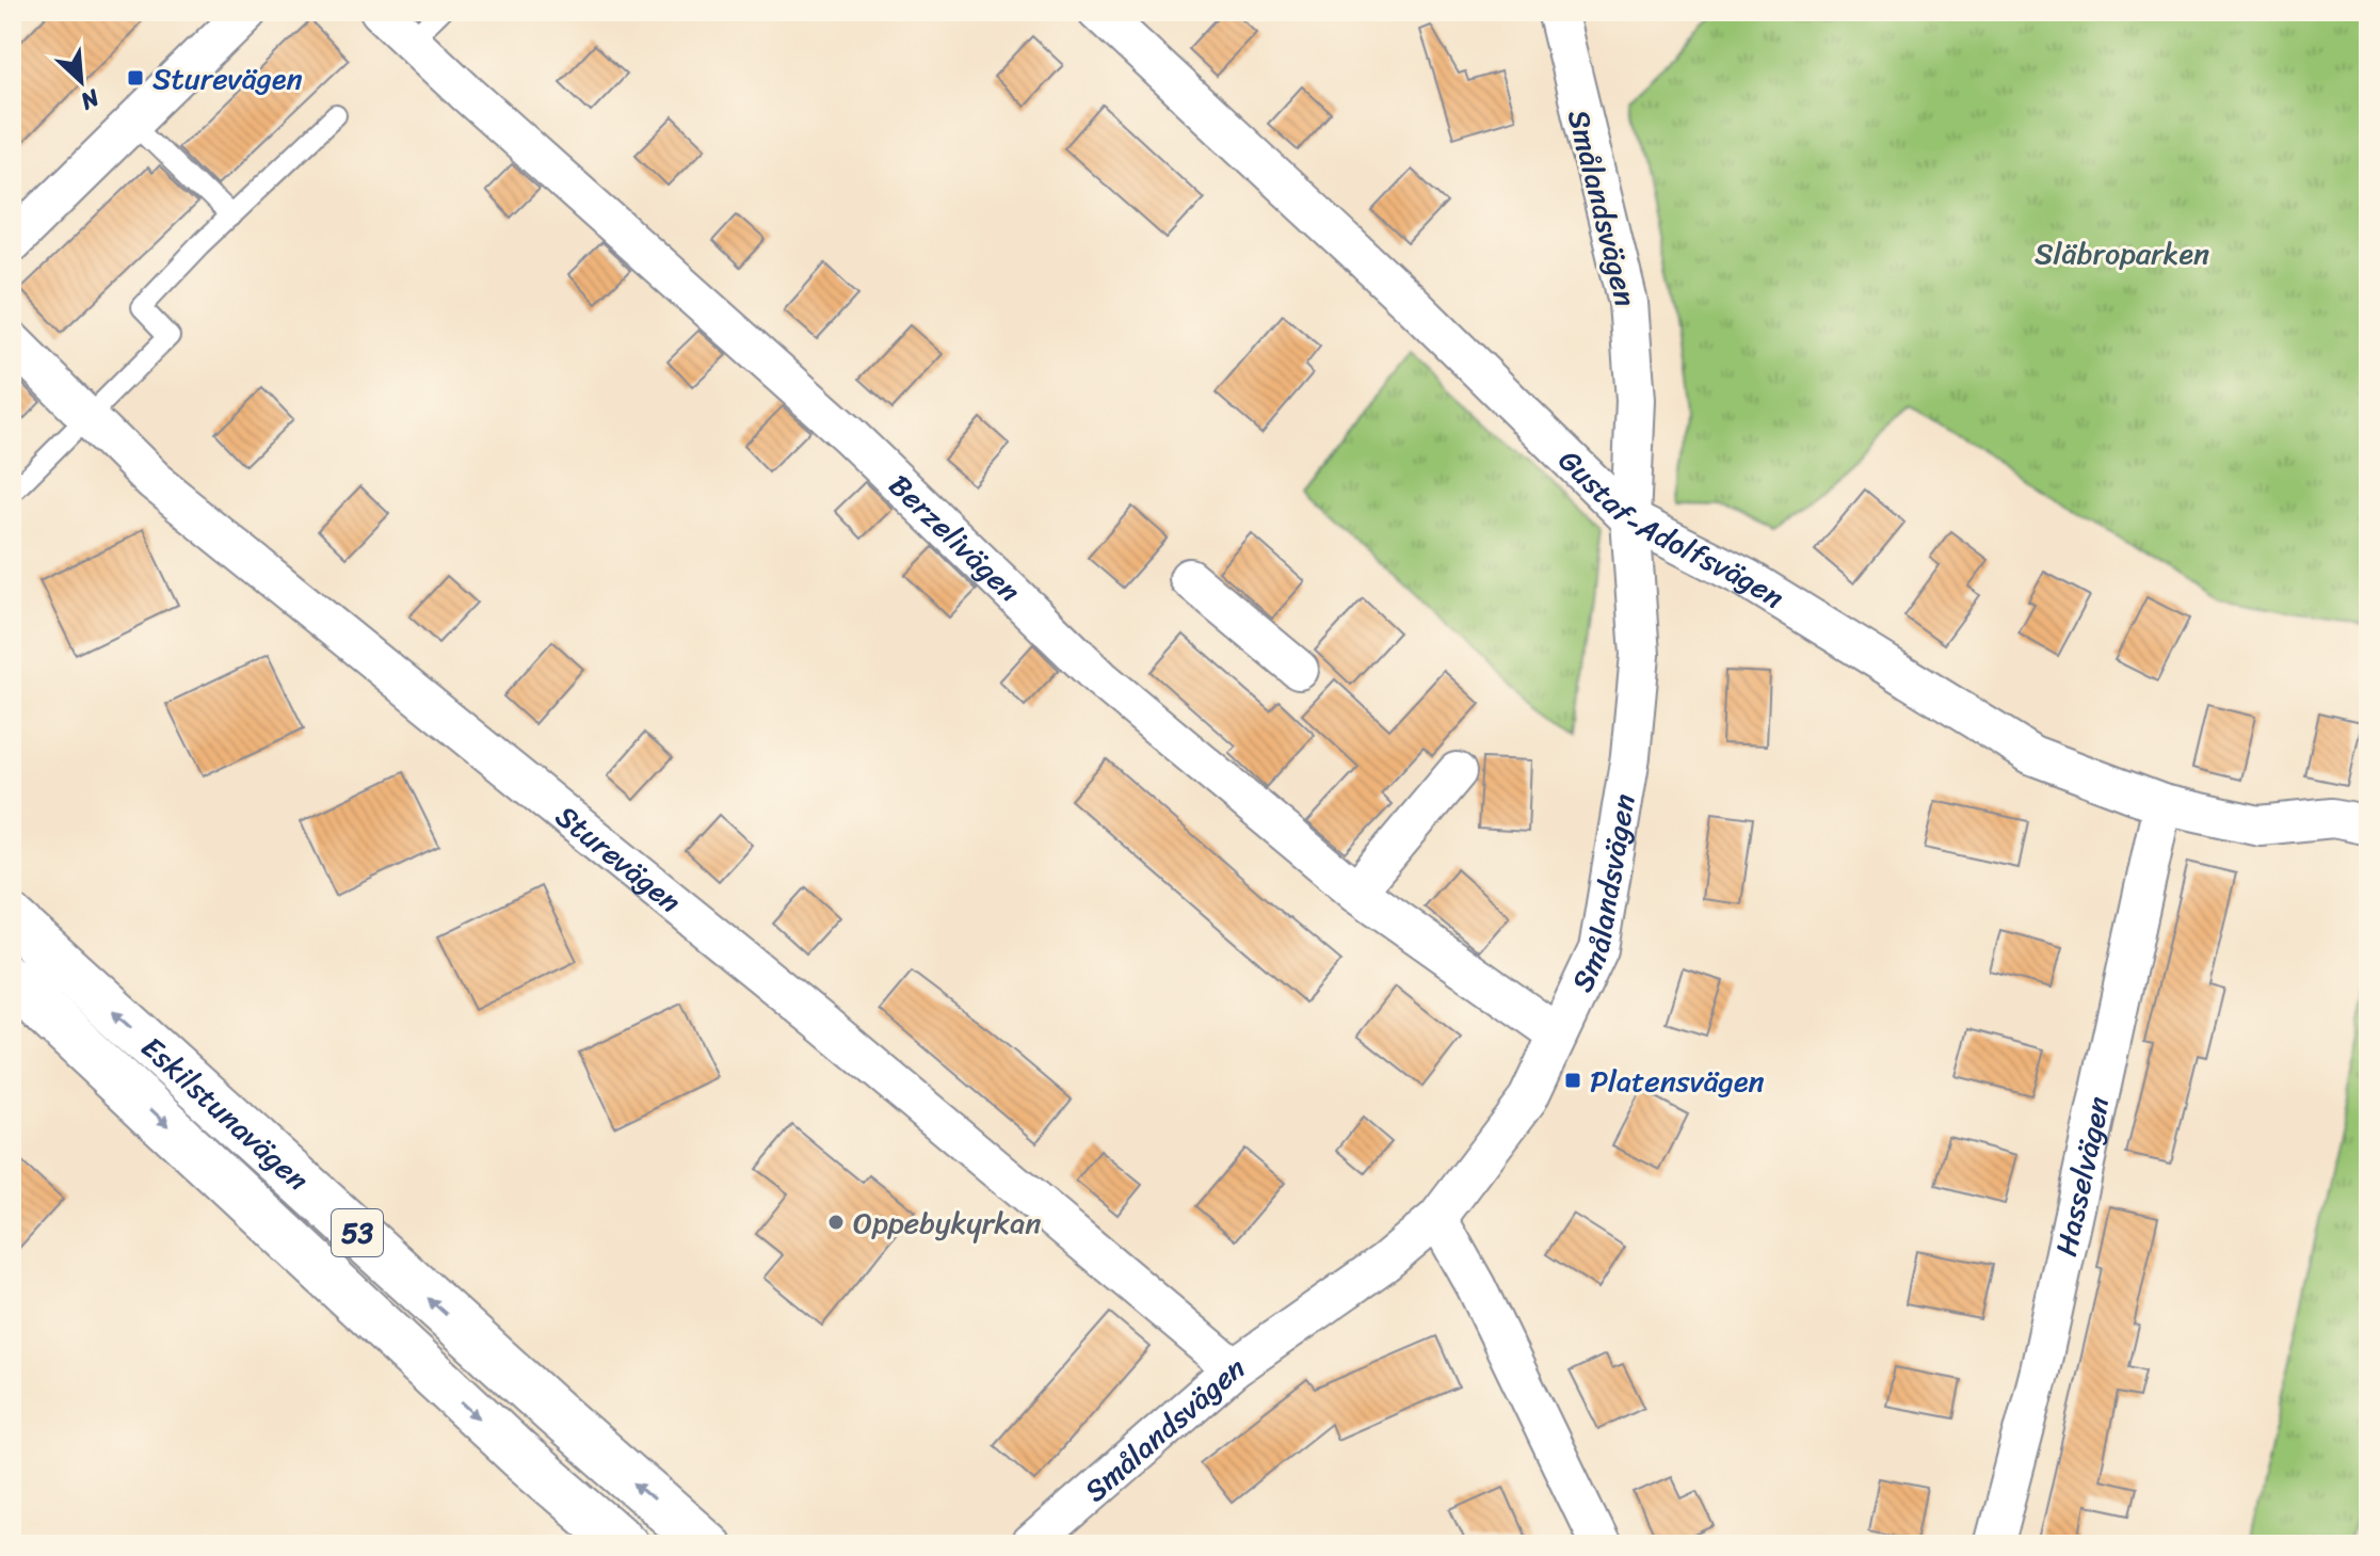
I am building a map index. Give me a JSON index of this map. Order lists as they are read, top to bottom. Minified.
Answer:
{"streets":{"main road":["Eskilstunavägen","53"],"street":["Smålandsvägen","Gustaf-Adolfsvägen","Berzelivägen","Sturevägen","Hasselvägen"]},"crossings":[["Smålandsvägen","Gustaf-Adolfsvägen"],["Smålandsvägen","Berzelivägen"],["Smålandsvägen","Sturevägen"],["Gustaf-Adolfsvägen","Hasselvägen"]],"parks":["Släbroparken"],"places":{"transit":["Sturevägen","Platensvägen"],"other":["Oppebykyrkan"]},"north":"bottom right"}
